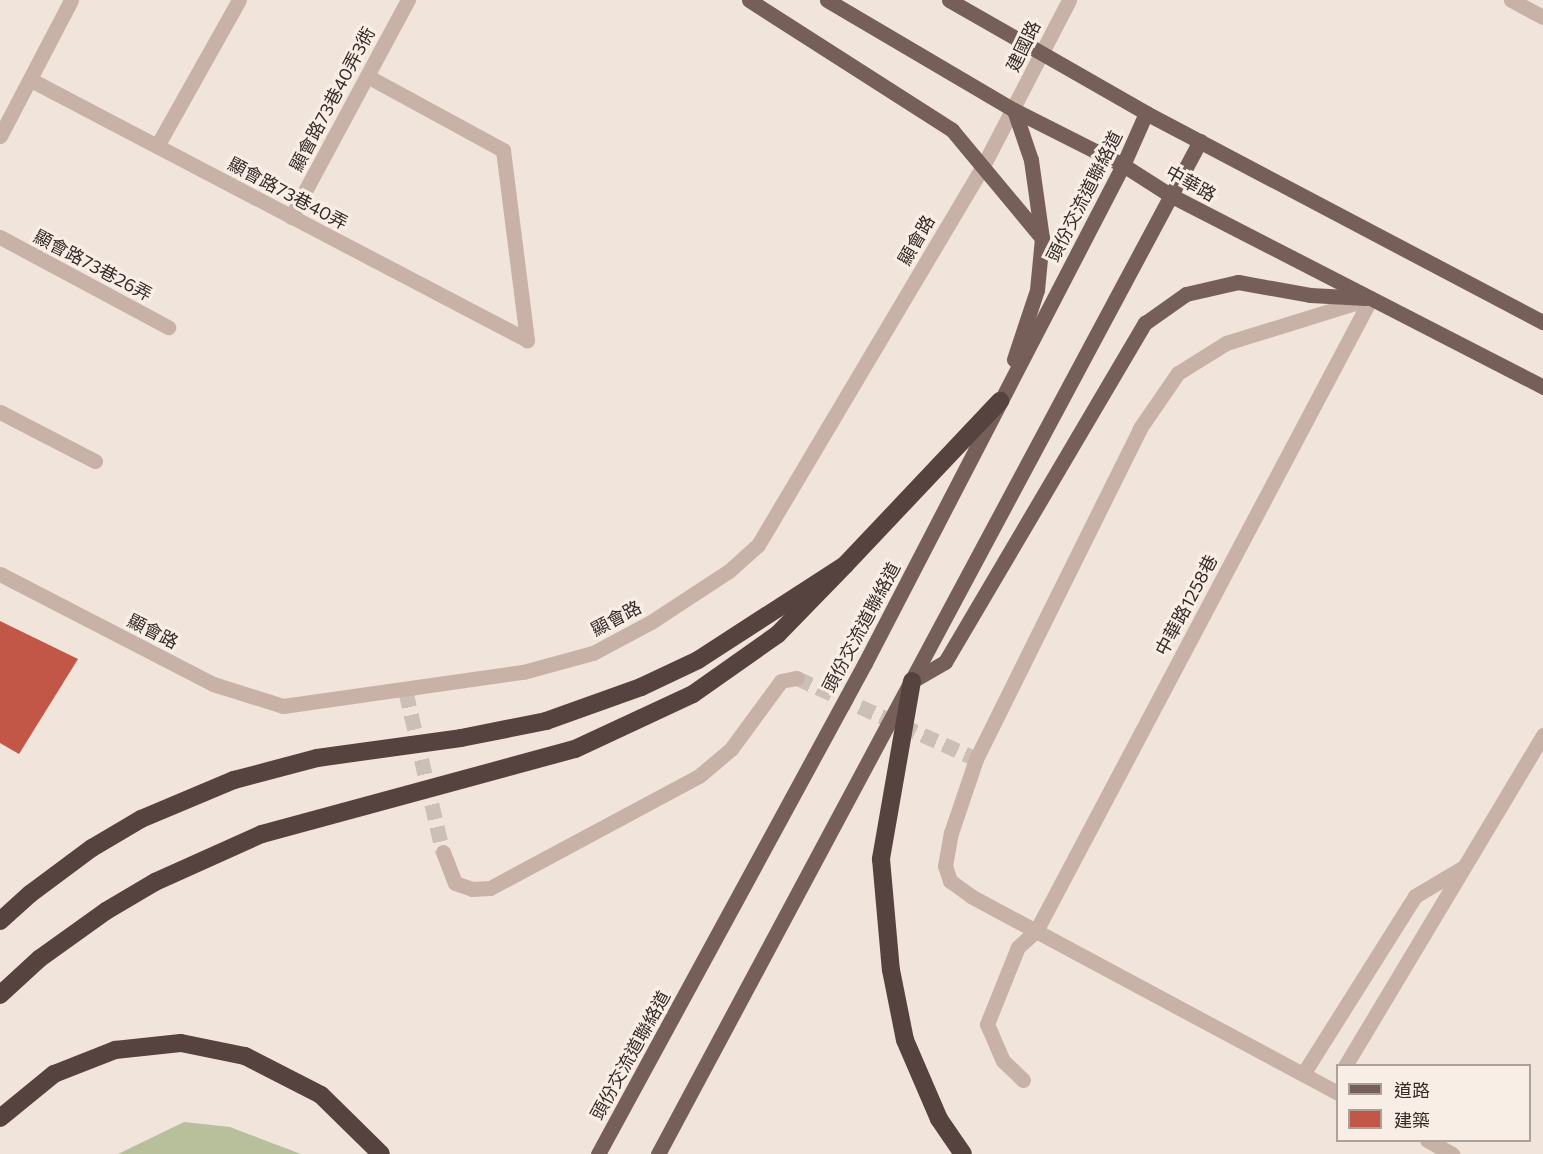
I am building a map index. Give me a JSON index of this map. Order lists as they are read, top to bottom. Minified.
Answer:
{"streets":{"main road":["中華路","頭份交流道聯絡道"],"street":["建國路","顯會路73巷40弄3衖","顯會路73巷40弄","顯會路","顯會路73巷26弄","中華路1258巷"]},"crossings":[["建國路","中華路"],["建國路","顯會路"],["顯會路73巷40弄3衖","顯會路73巷40弄"],["中華路","頭份交流道聯絡道"],["中華路","顯會路"],["中華路","中華路1258巷"]],"legend":["道路","建築"]}
